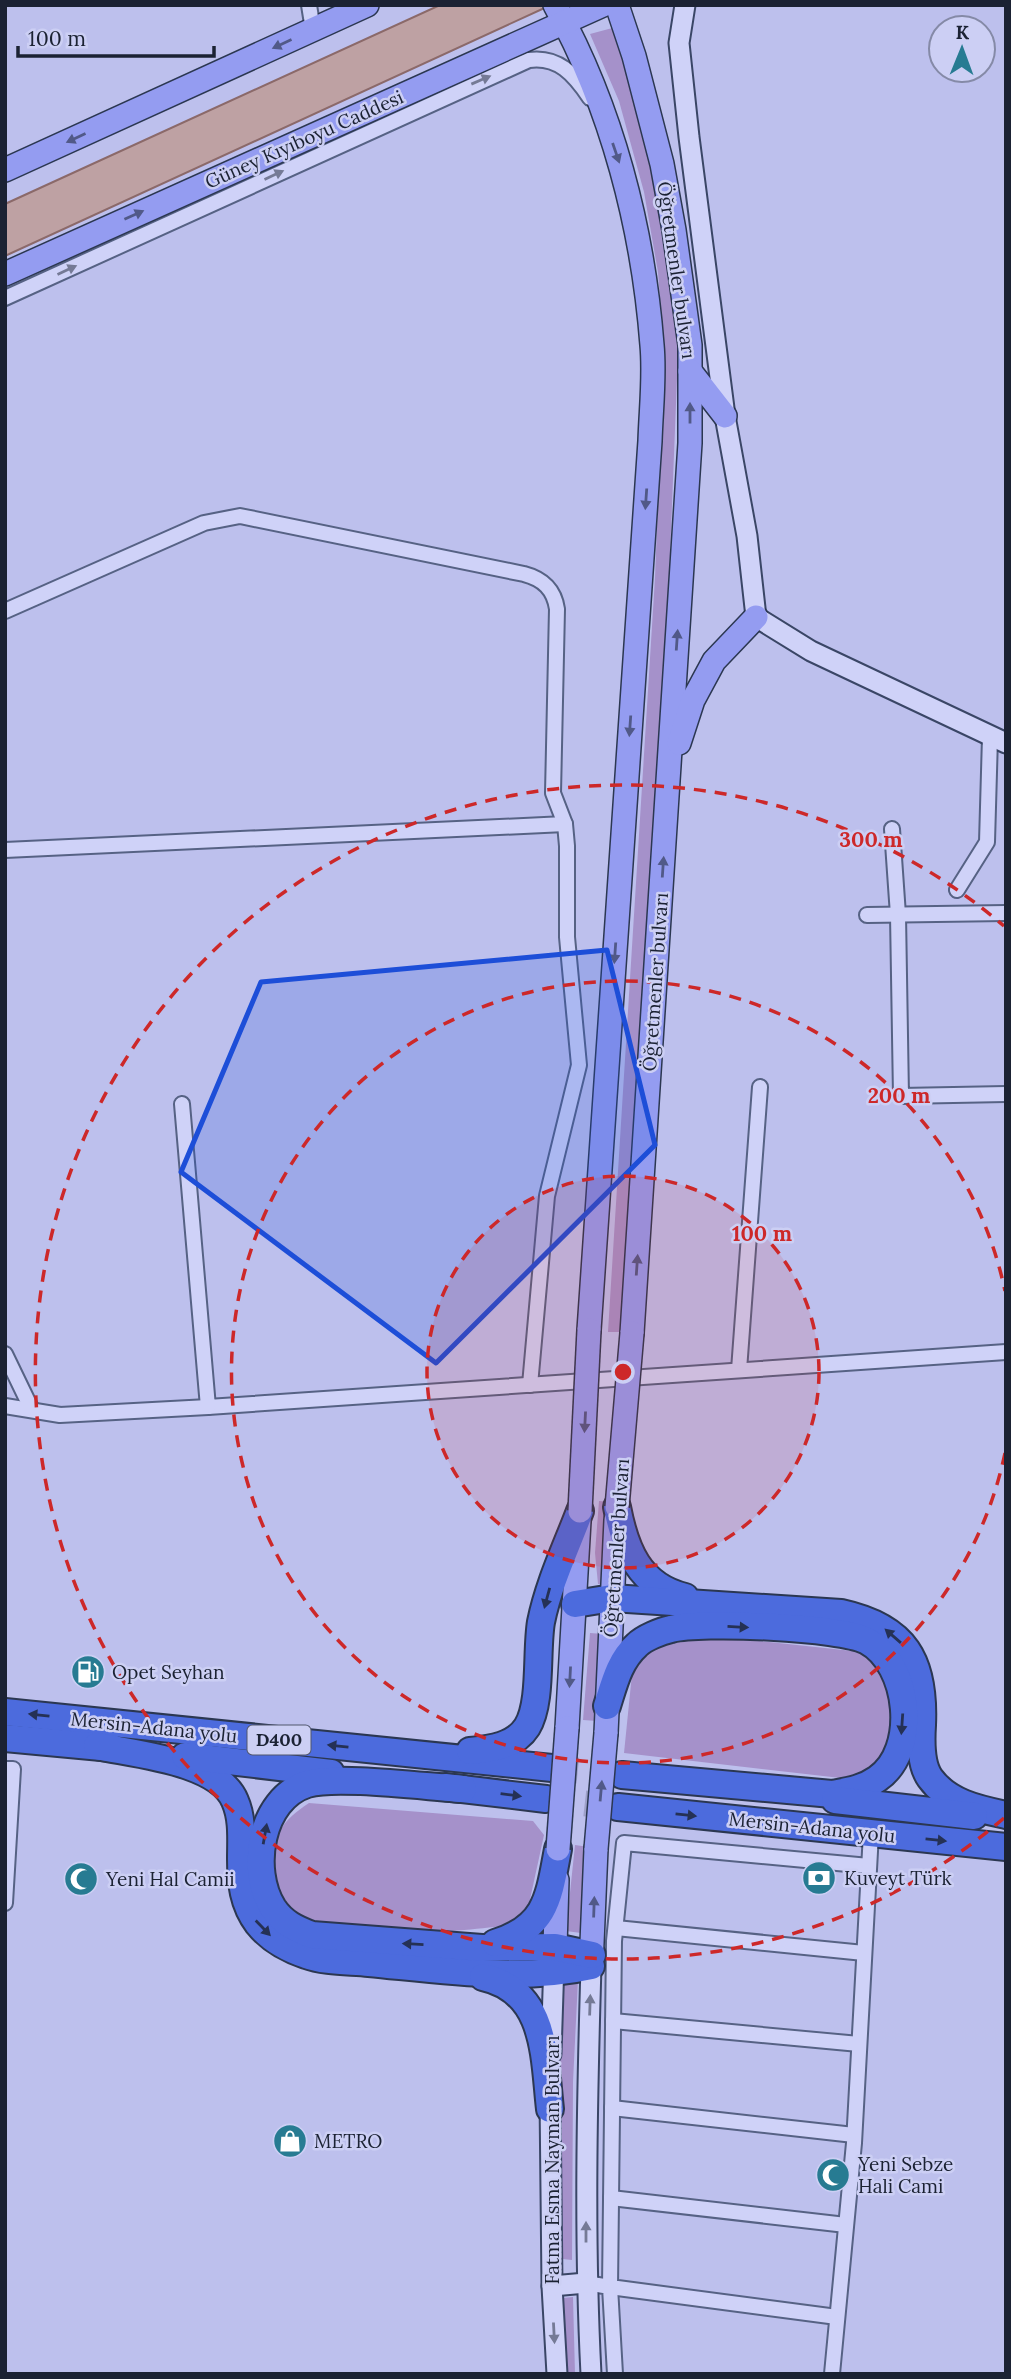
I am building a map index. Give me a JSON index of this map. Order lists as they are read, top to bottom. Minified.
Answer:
{"streets":{"highway":["Mersin-Adana yolu","D400"],"main road":["Güney Kıyıboyu Caddesi","Öğretmenler bulvarı","Fatma Esma Nayman Bulvarı"]},"crossings":[["Güney Kıyıboyu Caddesi","Öğretmenler bulvarı"],["Öğretmenler bulvarı","Mersin-Adana yolu"],["Öğretmenler bulvarı","Fatma Esma Nayman Bulvarı"]],"places":{"fuel station":["Opet Seyhan"],"bank":["Kuveyt Türk"],"mosque":["Yeni Hal Camii","Yeni Sebze Hali Cami"],"shop":["METRO"]},"scale_bar":"100 m","north":"top","rings":["300 m","200 m","100 m"]}
